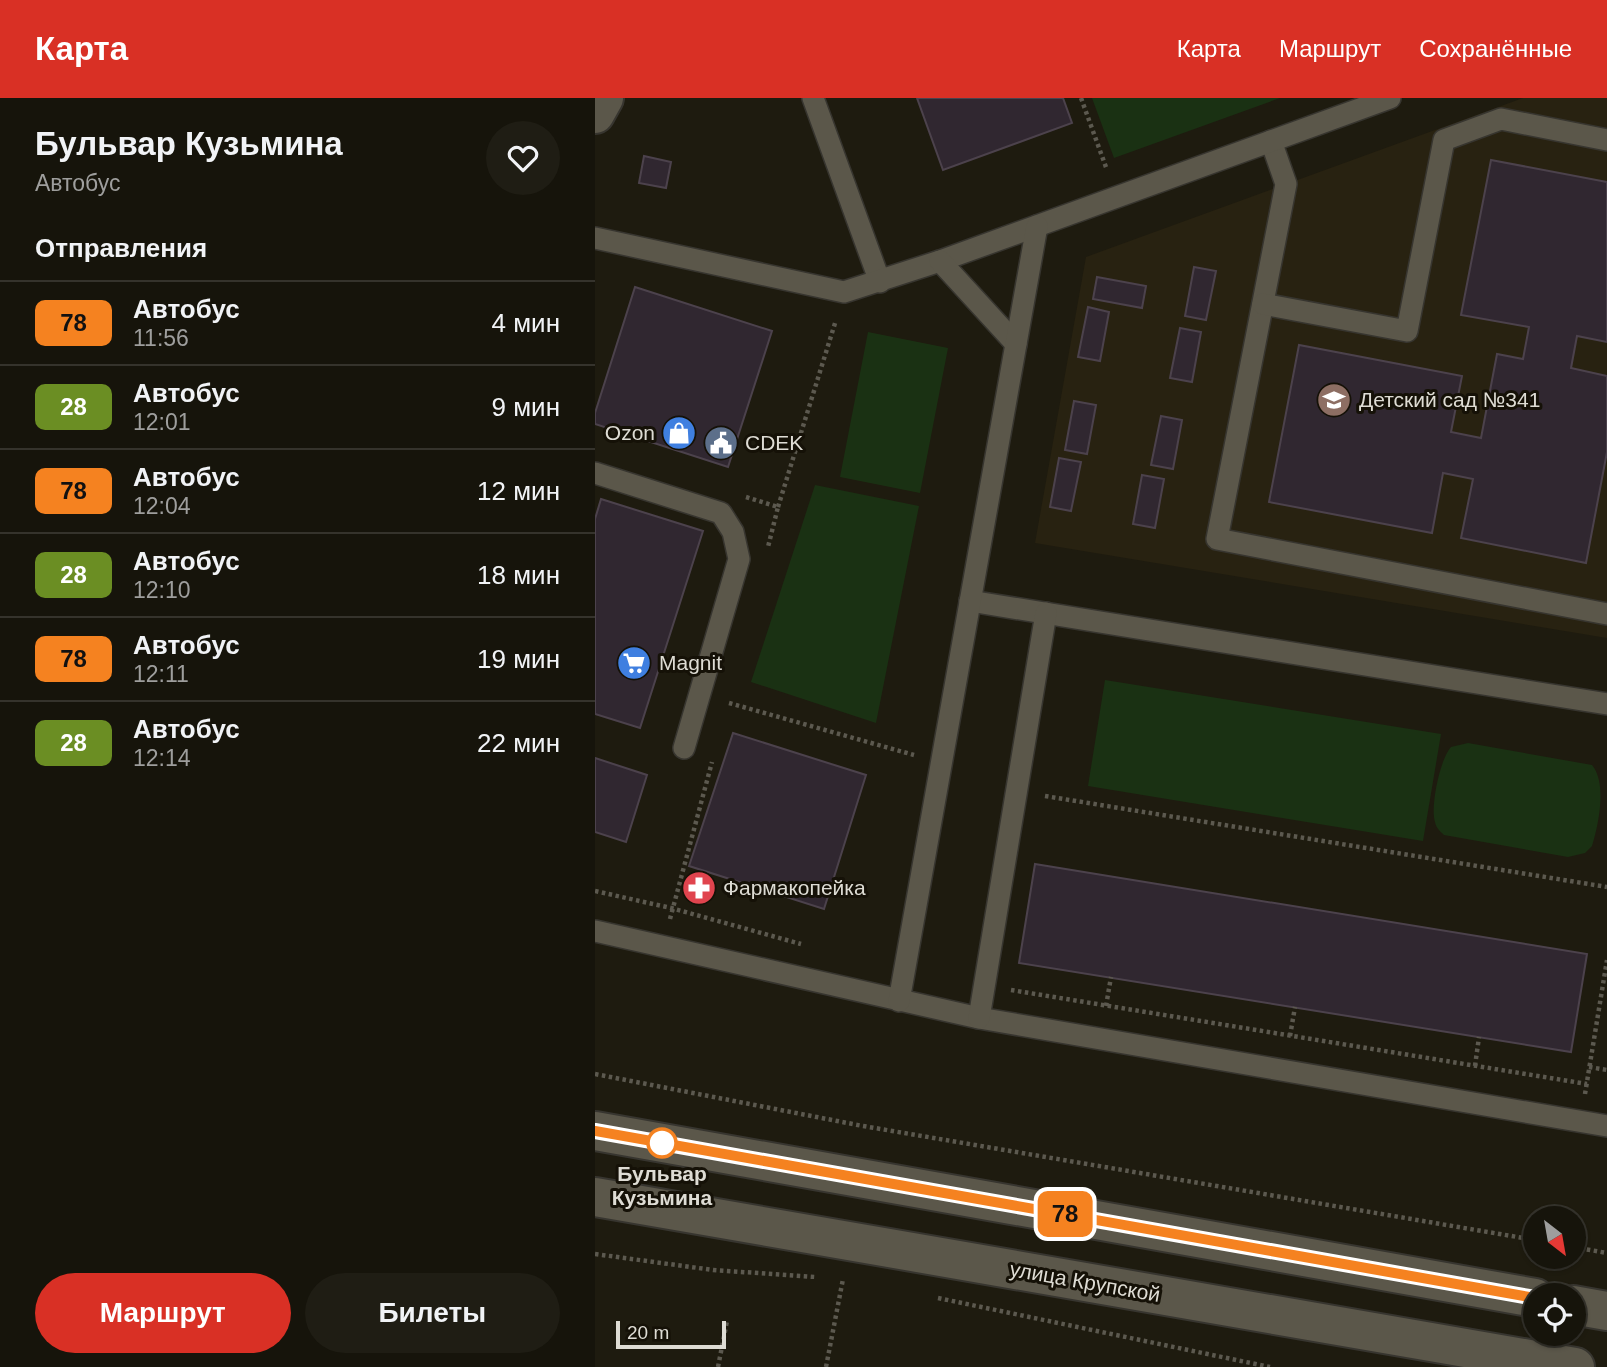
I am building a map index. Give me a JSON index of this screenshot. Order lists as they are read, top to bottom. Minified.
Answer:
{"streets":{"main road":["улица Крупской"]},"places":{"school or university":["Детский сад №341"],"shop":["Ozon"],"public building":["CDEK"],"supermarket":["Magnit"],"pharmacy":["Фармакопейка"],"other":["Бульвар Кузьмина"]},"lines":["bus line 78"],"scale_bar":"20 m","north":"bottom right","page":{"header":"Карта","nav":["Карта","Маршрут","Сохранённые"],"heading":[["Бульвар Кузьмина","Автобус"],"Отправления"],"on_map":"78","list":[{"mark":"78","name":"Автобус","note":"11:56","value":"4 мин"},{"mark":"28","name":"Автобус","note":"12:01","value":"9 мин"},{"mark":"78","name":"Автобус","note":"12:04","value":"12 мин"},{"mark":"28","name":"Автобус","note":"12:10","value":"18 мин"},{"mark":"78","name":"Автобус","note":"12:11","value":"19 мин"},{"mark":"28","name":"Автобус","note":"12:14","value":"22 мин"}],"buttons":["Маршрут","Билеты"],"scale":"20 m"}}
